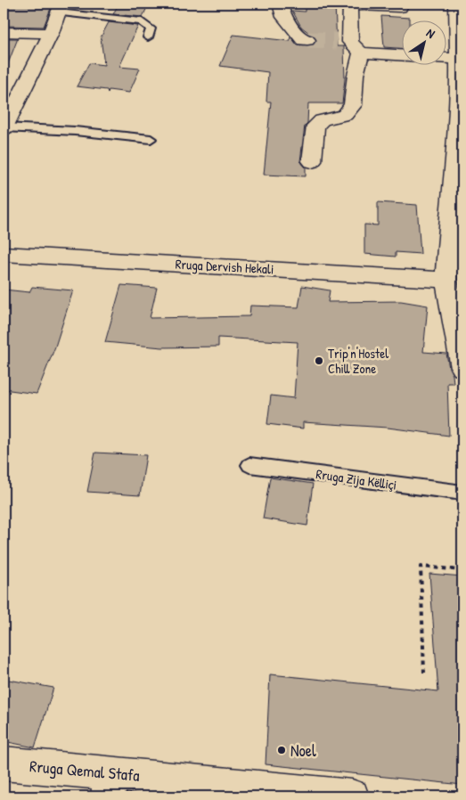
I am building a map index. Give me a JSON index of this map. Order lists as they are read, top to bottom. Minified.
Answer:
{"streets":{"street":["Rruga Dervish Hekali","Rruga Qemal Stafa"],"lane":["Rruga Zija Këlliçi"]},"places":["Trip'n'Hostel Chill Zone","Noel"],"north":"top right"}
